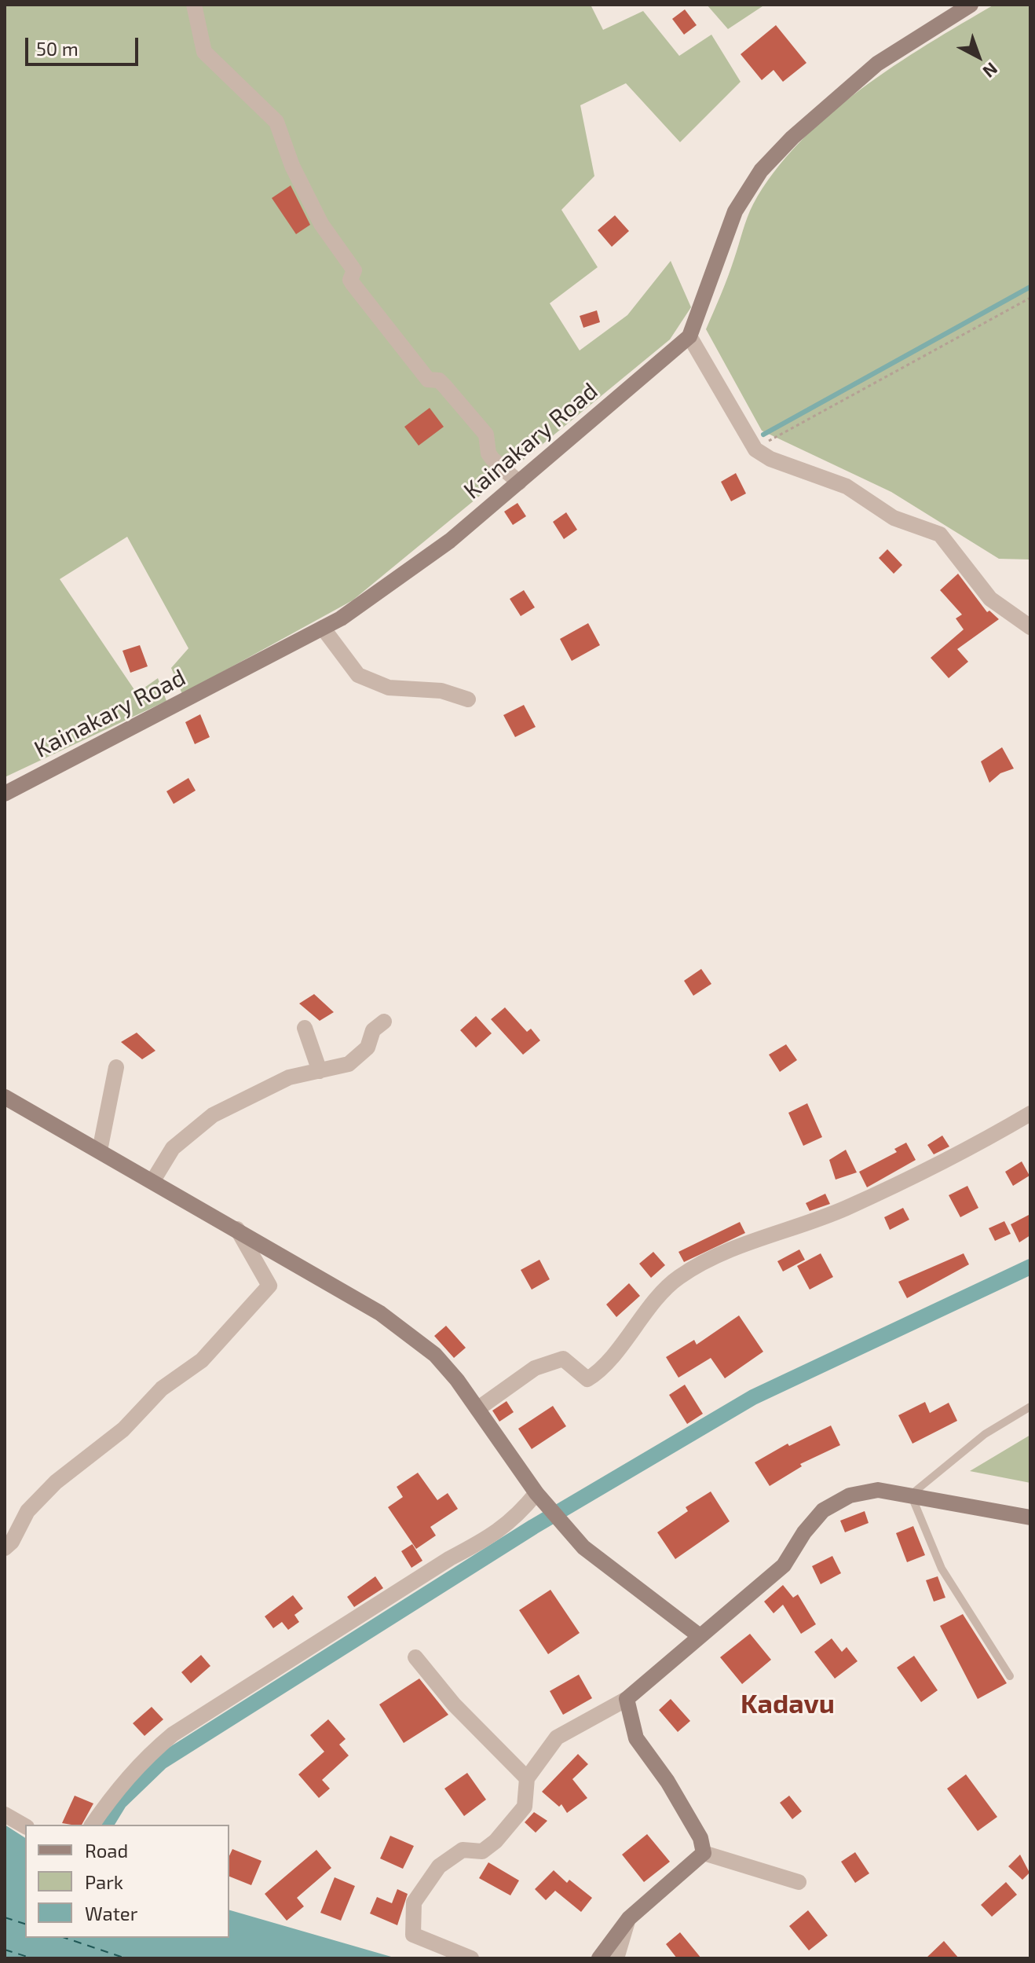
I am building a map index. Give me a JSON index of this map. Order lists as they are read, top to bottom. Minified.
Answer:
{"streets":{"main road":["Kainakary Road"]},"districts":["Kadavu"],"legend":["Road","Park","Water"],"scale_bar":"50 m","north":"bottom right"}
